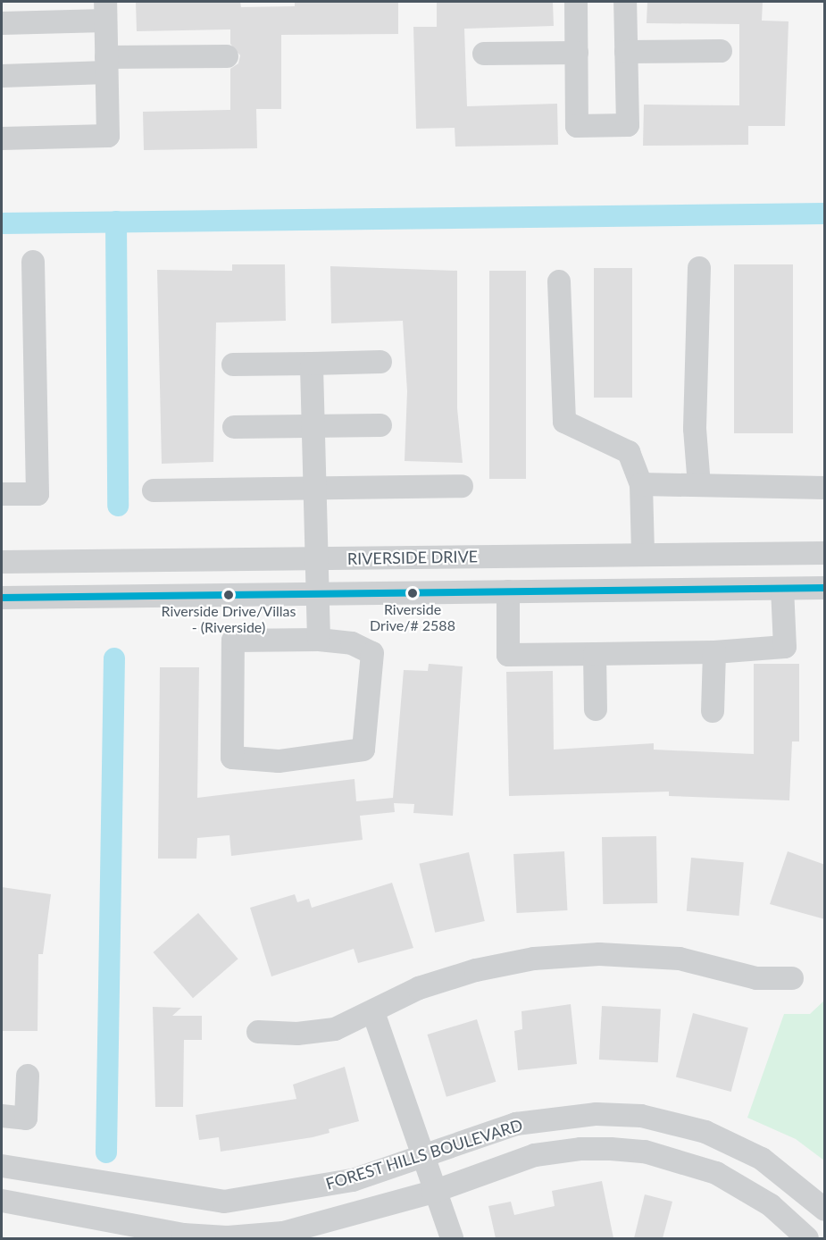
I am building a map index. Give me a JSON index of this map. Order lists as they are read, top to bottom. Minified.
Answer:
{"streets":{"street":["RIVERSIDE DRIVE","FOREST HILLS BOULEVARD"]},"places":["Riverside Drive/# 2588","Riverside Drive/Villas - (Riverside)"]}
